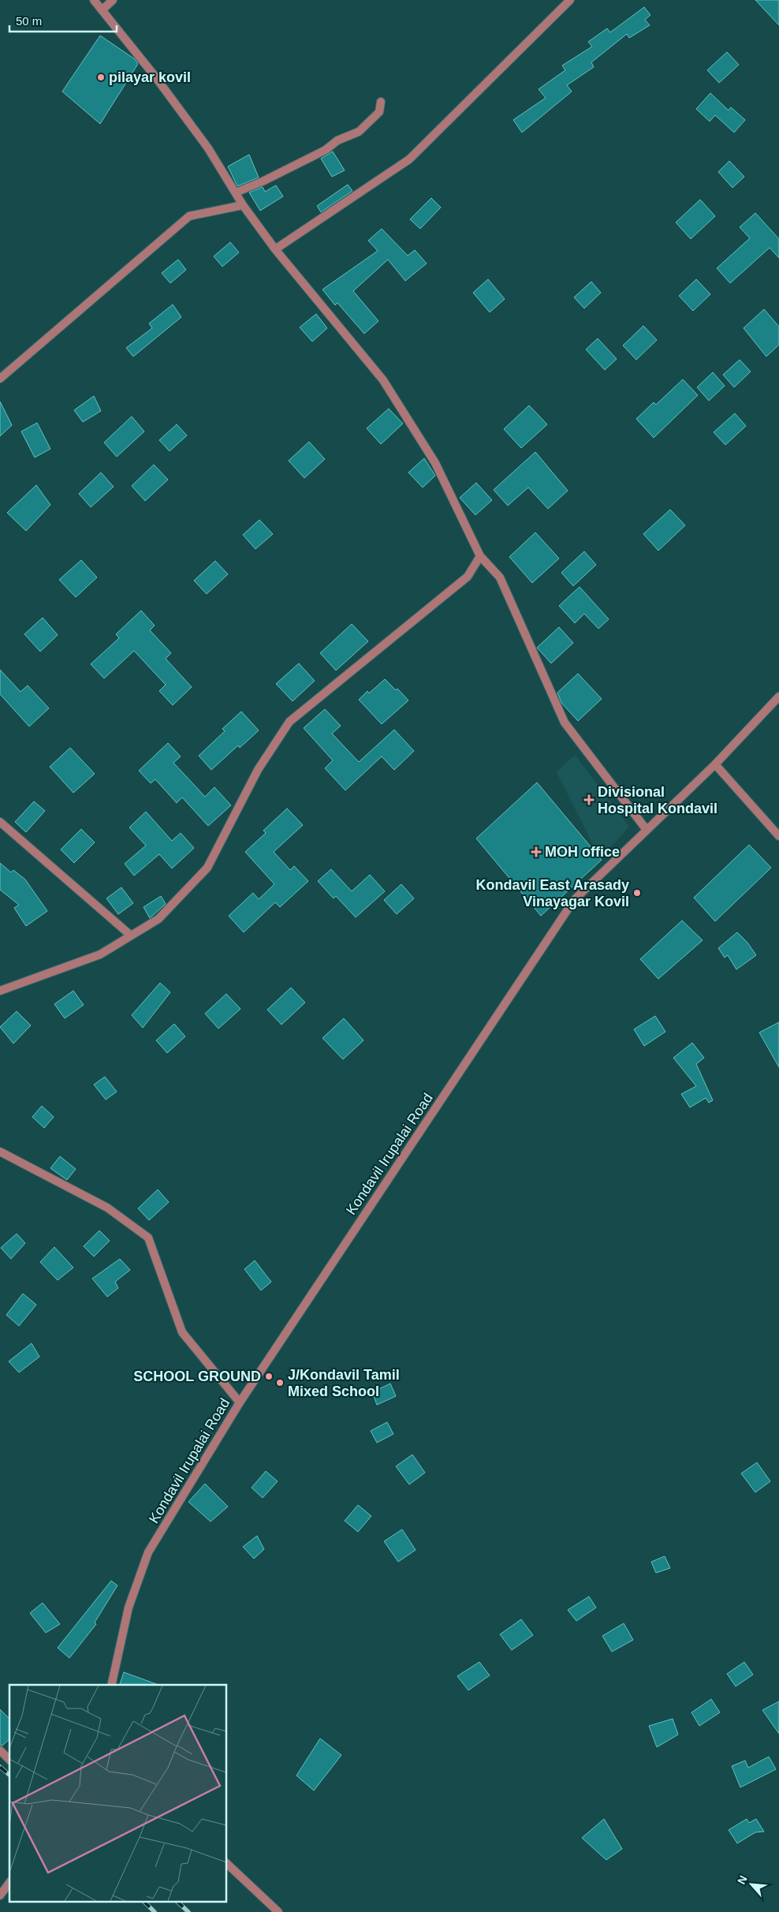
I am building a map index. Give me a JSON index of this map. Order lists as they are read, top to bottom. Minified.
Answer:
{"streets":{"street":["Kondavil Irupalai Road"]},"places":{"other":["pilayar kovil","Kondavil East Arasady Vinayagar Kovil","SCHOOL GROUND","J/Kondavil Tamil Mixed School"],"health":["Divisional Hospital Kondavil","MOH office"]},"scale_bar":"50 m","north":"top left"}
